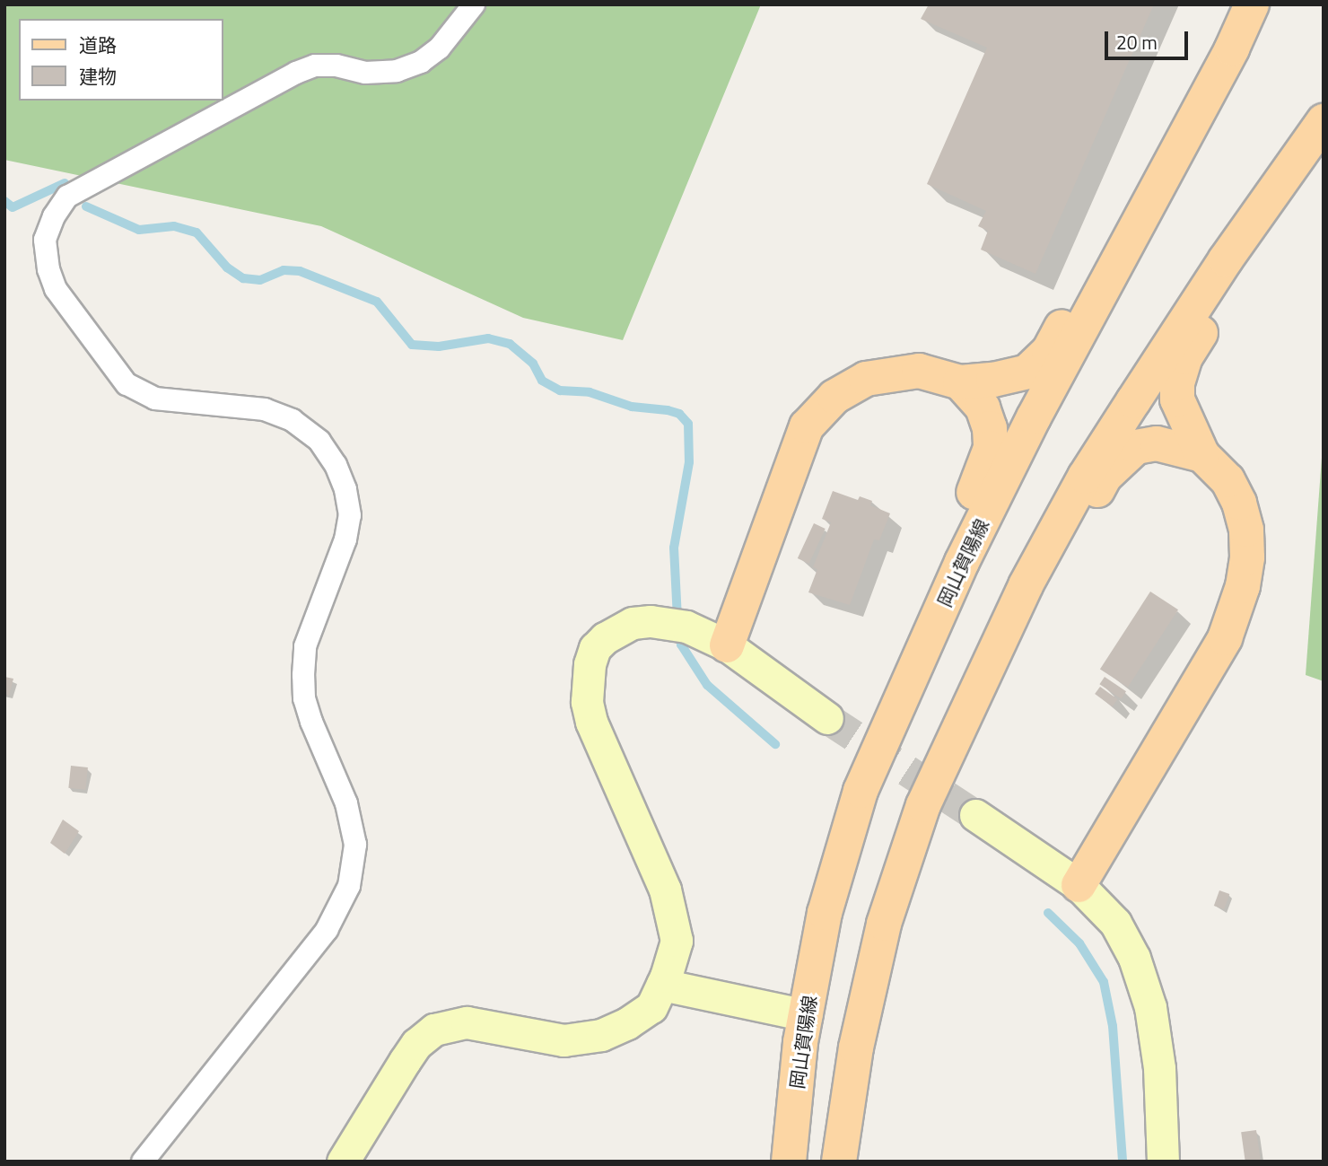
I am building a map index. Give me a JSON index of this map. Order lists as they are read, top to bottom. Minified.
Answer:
{"streets":{"main road":["岡山賀陽線"]},"legend":["道路","建物"],"scale_bar":"20 m"}
